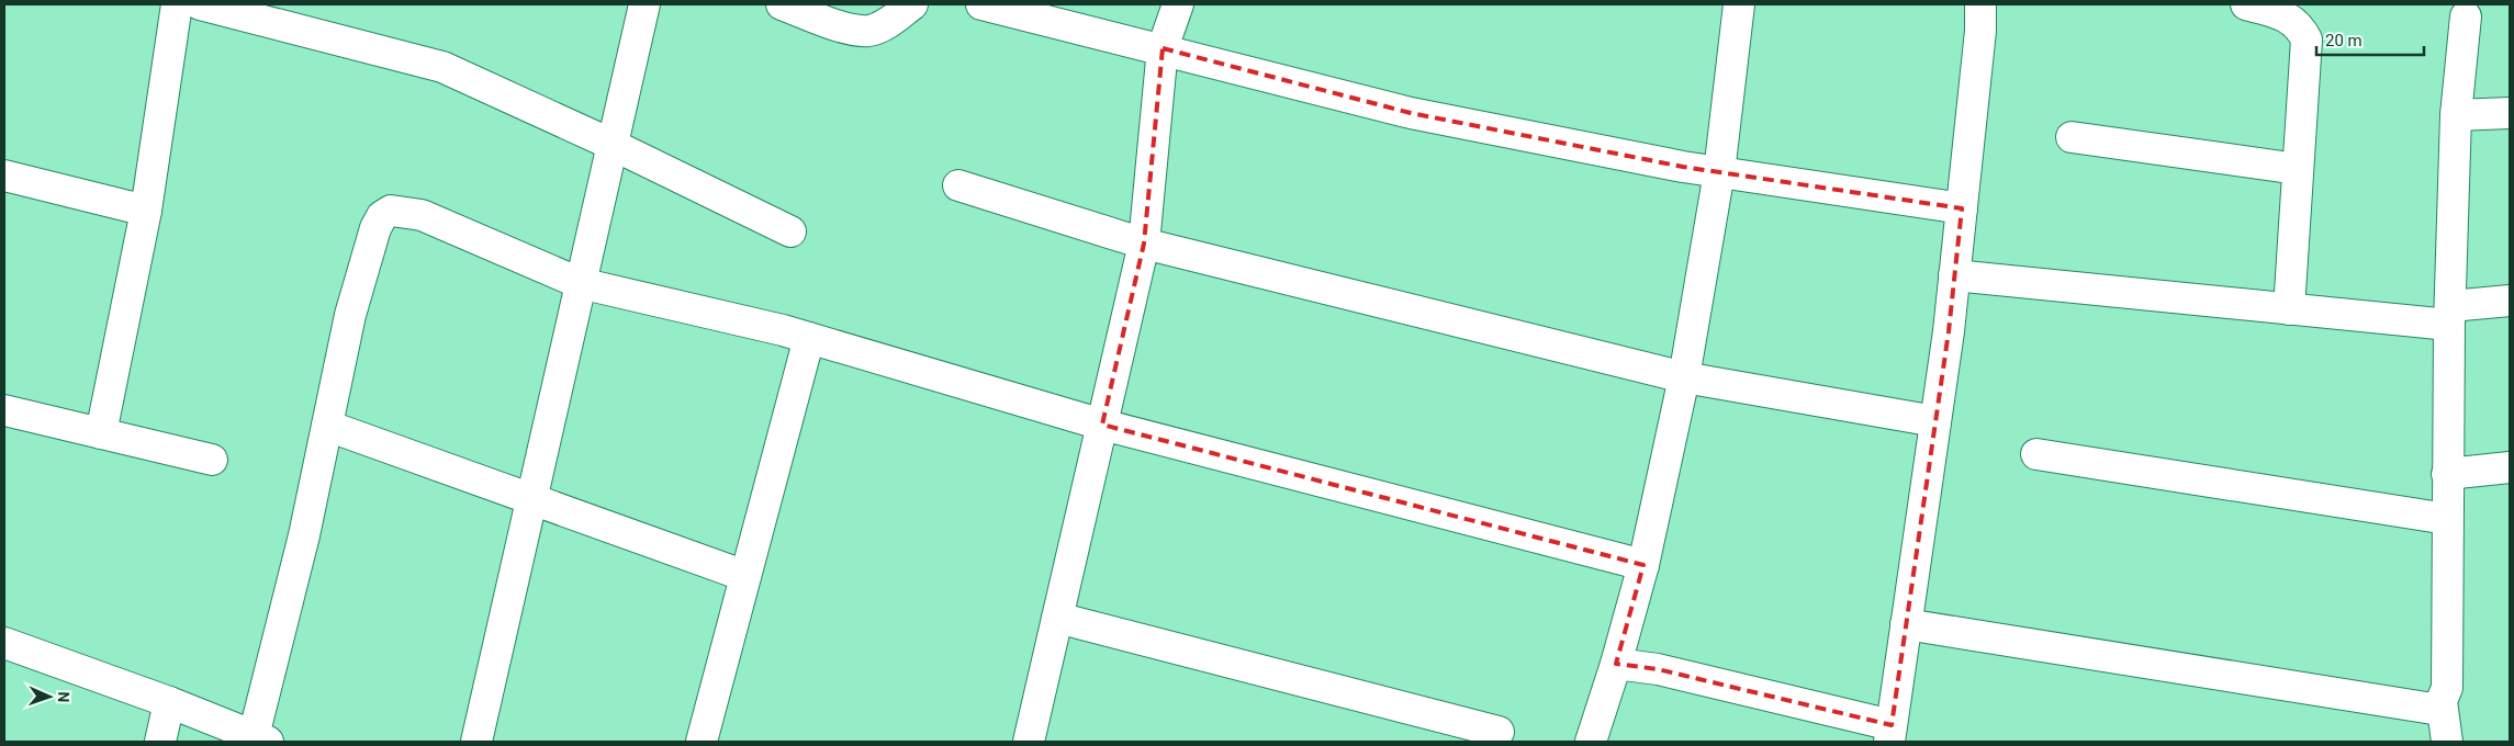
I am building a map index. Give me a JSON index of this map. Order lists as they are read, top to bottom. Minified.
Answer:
{"scale_bar":"20 m","north":"right"}
